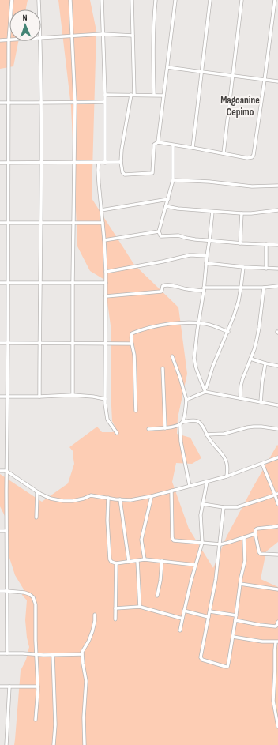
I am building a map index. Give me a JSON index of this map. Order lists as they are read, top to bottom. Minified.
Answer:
{"districts":["Magoanine Cepimo"],"north":"top"}
